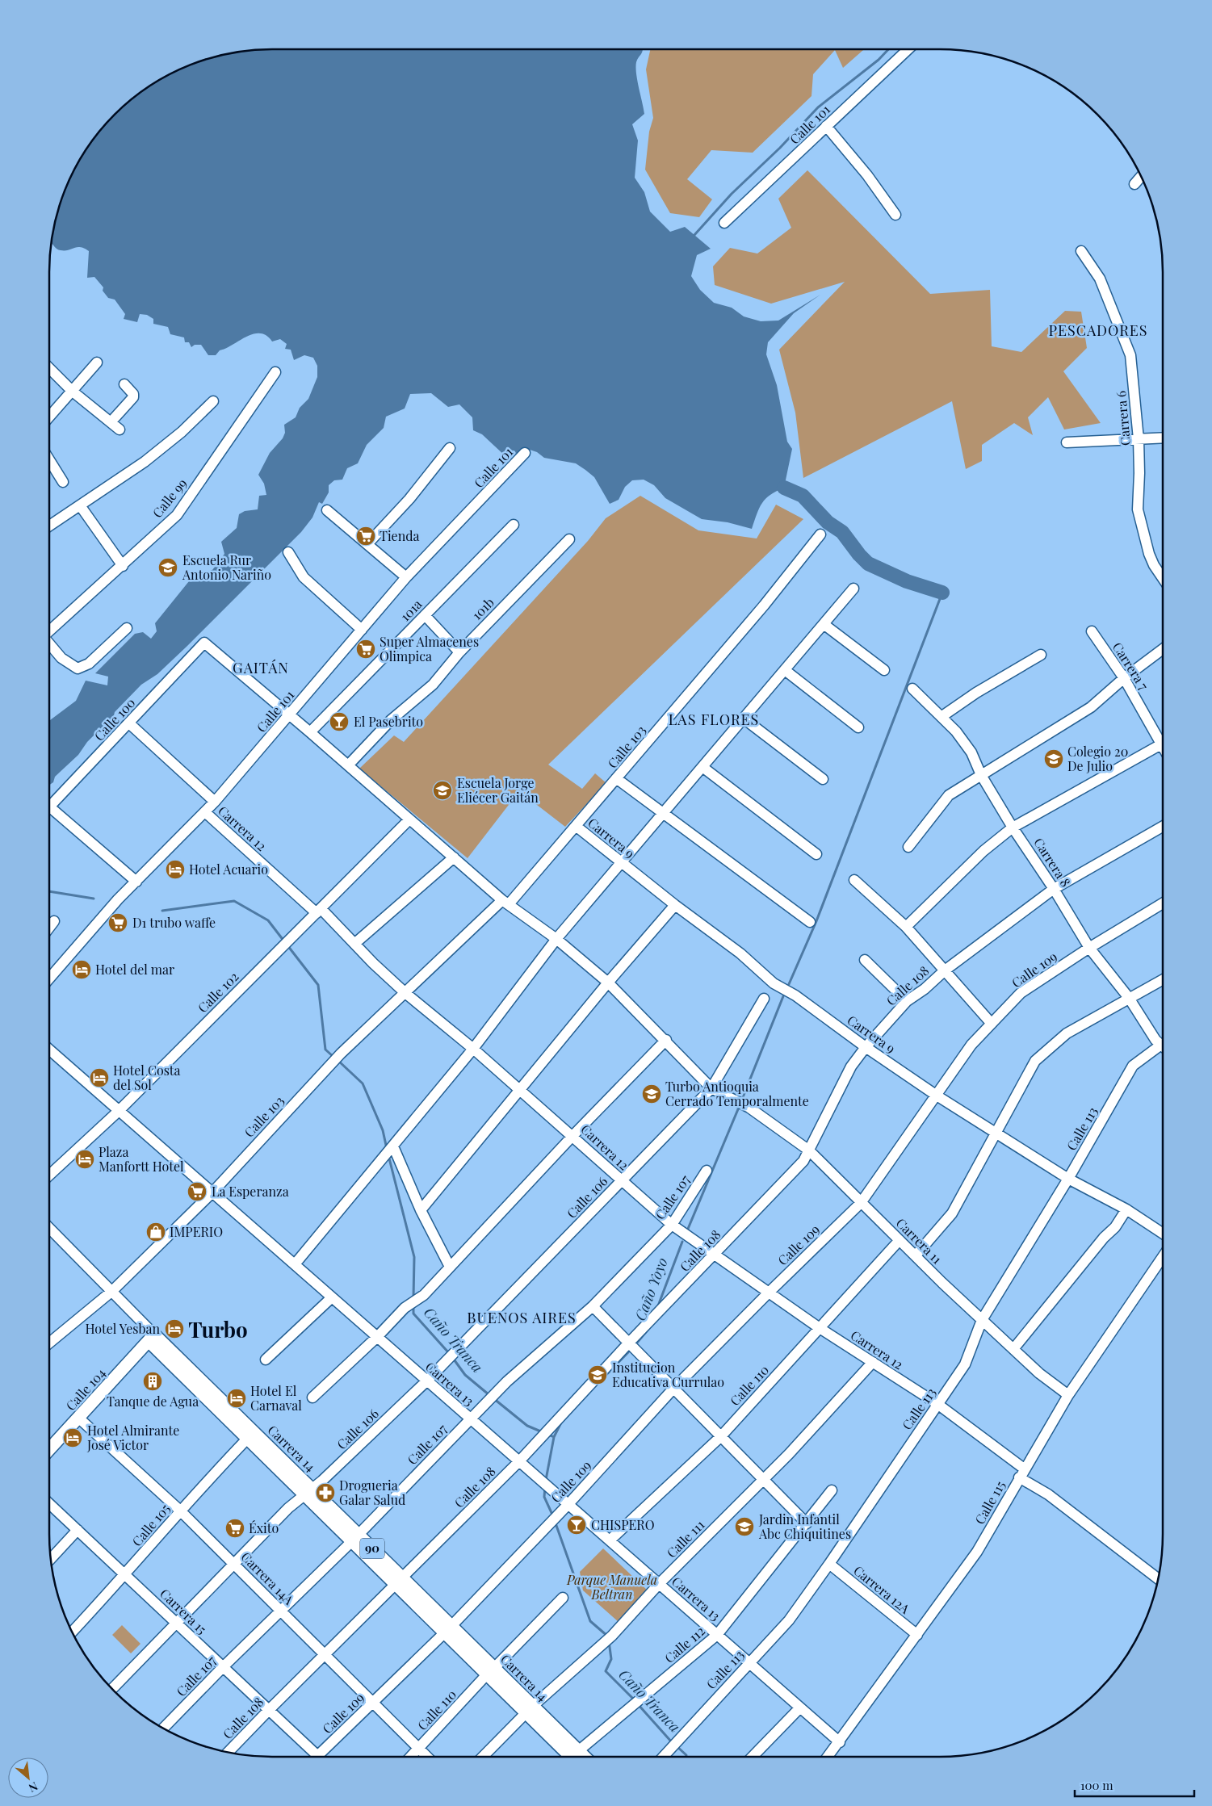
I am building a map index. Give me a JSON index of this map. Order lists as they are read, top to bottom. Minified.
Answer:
{"streets":{"main road":["Calle 104","Carrera 14","90"],"street":["Calle 101","Carrera 6","Calle 99","101b","101a","Carrera 7","Calle 100","Calle 103","Carrera 12","Carrera 9","Carrera 8","Calle 109","Calle 108","Calle 102","Calle 113","Calle 106","Calle 107","Carrera 11","Carrera 13","Calle 110","Calle 115","Calle 105","Calle 111","Carrera 14A","Carrera 12A","Carrera 15","Calle 112"]},"crossings":[["Calle 101","Carrera 12"],["Calle 101","Carrera 11"],["101b","Carrera 11"],["101a","Carrera 11"],["Calle 100","Carrera 12"],["Calle 100","Carrera 11"],["Calle 103","Carrera 12"],["Calle 103","Carrera 9"],["Calle 103","Carrera 11"],["Calle 103","Carrera 13"],["Calle 103","Carrera 14"],["Carrera 12","Calle 109"],["Carrera 12","Calle 108"],["Carrera 12","Calle 102"],["Carrera 12","Calle 113"],["Carrera 12","Calle 106"],["Carrera 12","Calle 107"],["Carrera 12","Calle 110"],["Carrera 12","Calle 115"],["Carrera 12","Calle 111"],["Carrera 9","Calle 109"],["Carrera 9","Calle 108"],["Carrera 9","Calle 113"],["Carrera 8","Calle 109"],["Carrera 8","Calle 108"],["Calle 109","Carrera 11"],["Calle 109","Carrera 13"],["Calle 109","Carrera 14"],["Calle 109","Carrera 14A"],["Calle 108","Carrera 11"],["Calle 108","Carrera 13"],["Calle 108","Carrera 14"],["Calle 108","Carrera 14A"],["Calle 108","Carrera 15"],["Calle 102","Carrera 11"],["Calle 102","Carrera 13"],["Calle 113","Carrera 11"],["Calle 113","Carrera 13"],["Calle 113","Carrera 12A"],["Calle 106","Carrera 11"],["Calle 106","Carrera 13"],["Calle 106","Carrera 14"],["Calle 106","Carrera 14A"],["Calle 106","Carrera 15"],["Calle 107","Carrera 13"],["Calle 107","Carrera 14"],["Calle 107","Carrera 14A"],["Calle 107","Carrera 15"],["Carrera 11","Calle 110"],["Carrera 11","Calle 115"],["Carrera 13","Calle 110"],["Carrera 13","Calle 115"],["Carrera 13","Calle 111"],["Carrera 13","Calle 112"],["Calle 110","Carrera 14"],["Calle 110","Carrera 14A"],["Calle 104","Carrera 14"],["Calle 104","Carrera 14A"],["Carrera 14","Calle 105"],["Carrera 14","Calle 111"],["Calle 115","Carrera 12A"],["Calle 105","Carrera 14A"],["Calle 105","Carrera 15"]],"districts":["PESCADORES","GAITÁN","LAS FLORES","BUENOS AIRES","Turbo"],"water":["Caño Yoyo","Caño Tranca"],"parks":["Parque Manuela Beltran"],"places":{"supermarket":["Tienda","Super Almacenes Olimpica","D1 trubo waffe","La Esperanza","Éxito"],"school or university":["Escuela Rur Antonio Nariño","Colegio 20 De Julio","Escuela Jorge Eliécer Gaitán","Turbo Antioquia Cerrado Temporalmente","Institucion Educativa Currulao","Jardin Infantil Abc Chiquitines"],"bar":["El Pasebrito","CHISPERO"],"hotel":["Hotel Acuario","Hotel del mar","Hotel Costa del Sol","Plaza Manfortt Hotel","Hotel Yesban","Hotel El Carnaval","Hotel Almirante José Victor"],"shop":["IMPERIO"],"building":["Tanque de Agua"],"pharmacy":["Drogueria Galar Salud"]},"scale_bar":"100 m","north":"bottom right"}
